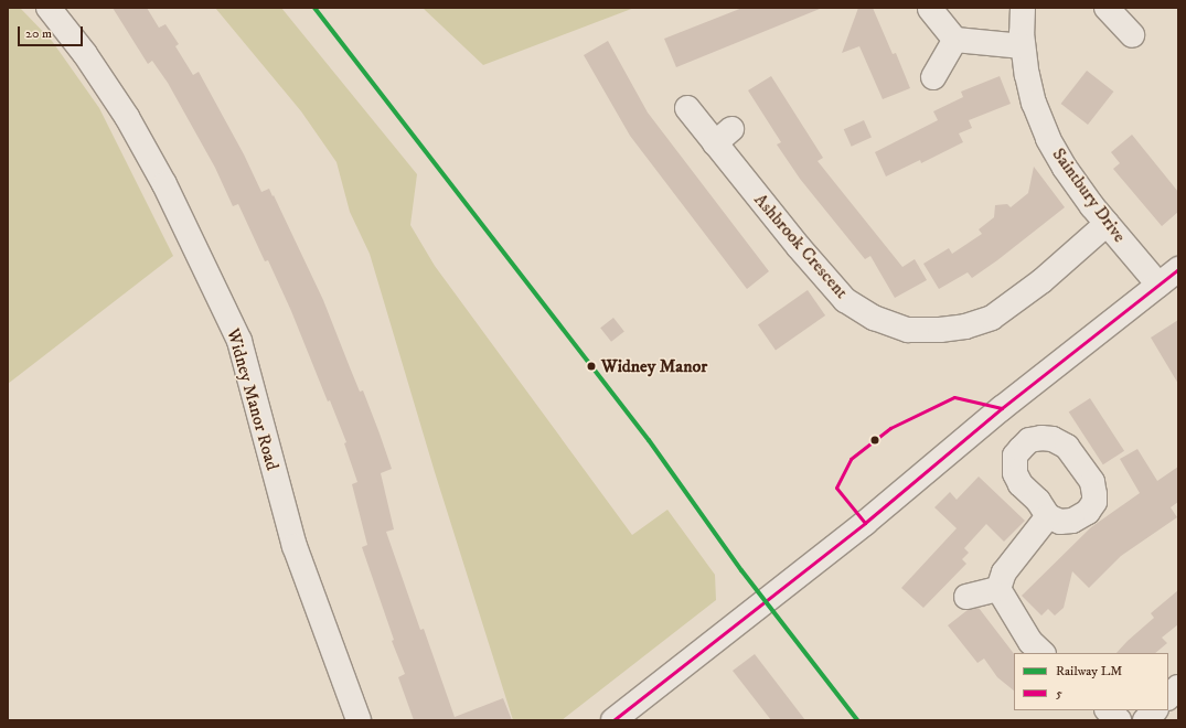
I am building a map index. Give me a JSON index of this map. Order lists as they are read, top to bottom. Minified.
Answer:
{"streets":{"street":["Saintbury Drive","Ashbrook Crescent","Widney Manor Road"]},"crossings":[["Saintbury Drive","Ashbrook Crescent"]],"places":["Widney Manor"],"lines":["rail line LM","transit line 5"],"legend":["Railway LM","5"],"scale_bar":"20 m"}
